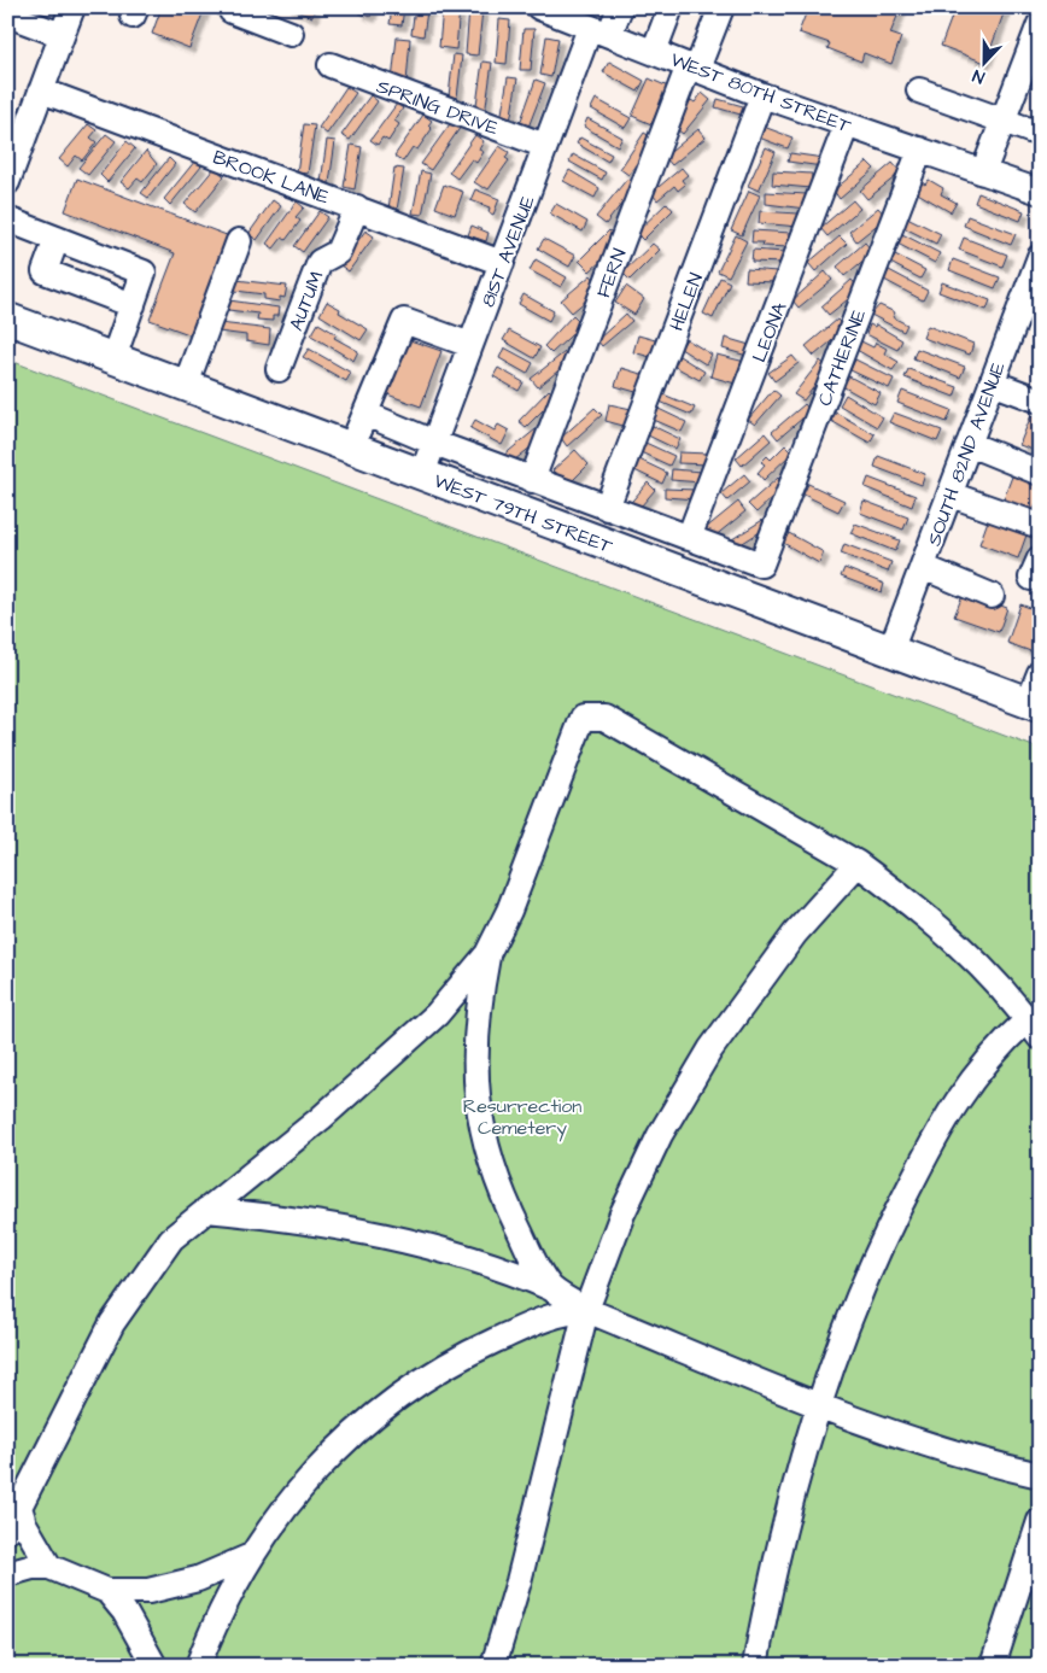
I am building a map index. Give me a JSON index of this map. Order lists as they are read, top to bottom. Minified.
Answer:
{"streets":{"main road":["WEST 79TH STREET"],"street":["WEST 80TH STREET","SPRING DRIVE","BROOK LANE","81ST AVENUE","FERN","AUTUM","HELEN","LEONA","CATHERINE","SOUTH 82ND AVENUE"]},"crossings":[["WEST 80TH STREET","81ST AVENUE"],["WEST 80TH STREET","FERN"],["WEST 80TH STREET","HELEN"],["WEST 80TH STREET","LEONA"],["WEST 80TH STREET","CATHERINE"],["SPRING DRIVE","81ST AVENUE"],["BROOK LANE","81ST AVENUE"],["BROOK LANE","AUTUM"],["81ST AVENUE","WEST 79TH STREET"],["LEONA","CATHERINE"],["SOUTH 82ND AVENUE","WEST 79TH STREET"]],"parks":["Resurrection Cemetery"],"north":"bottom"}
